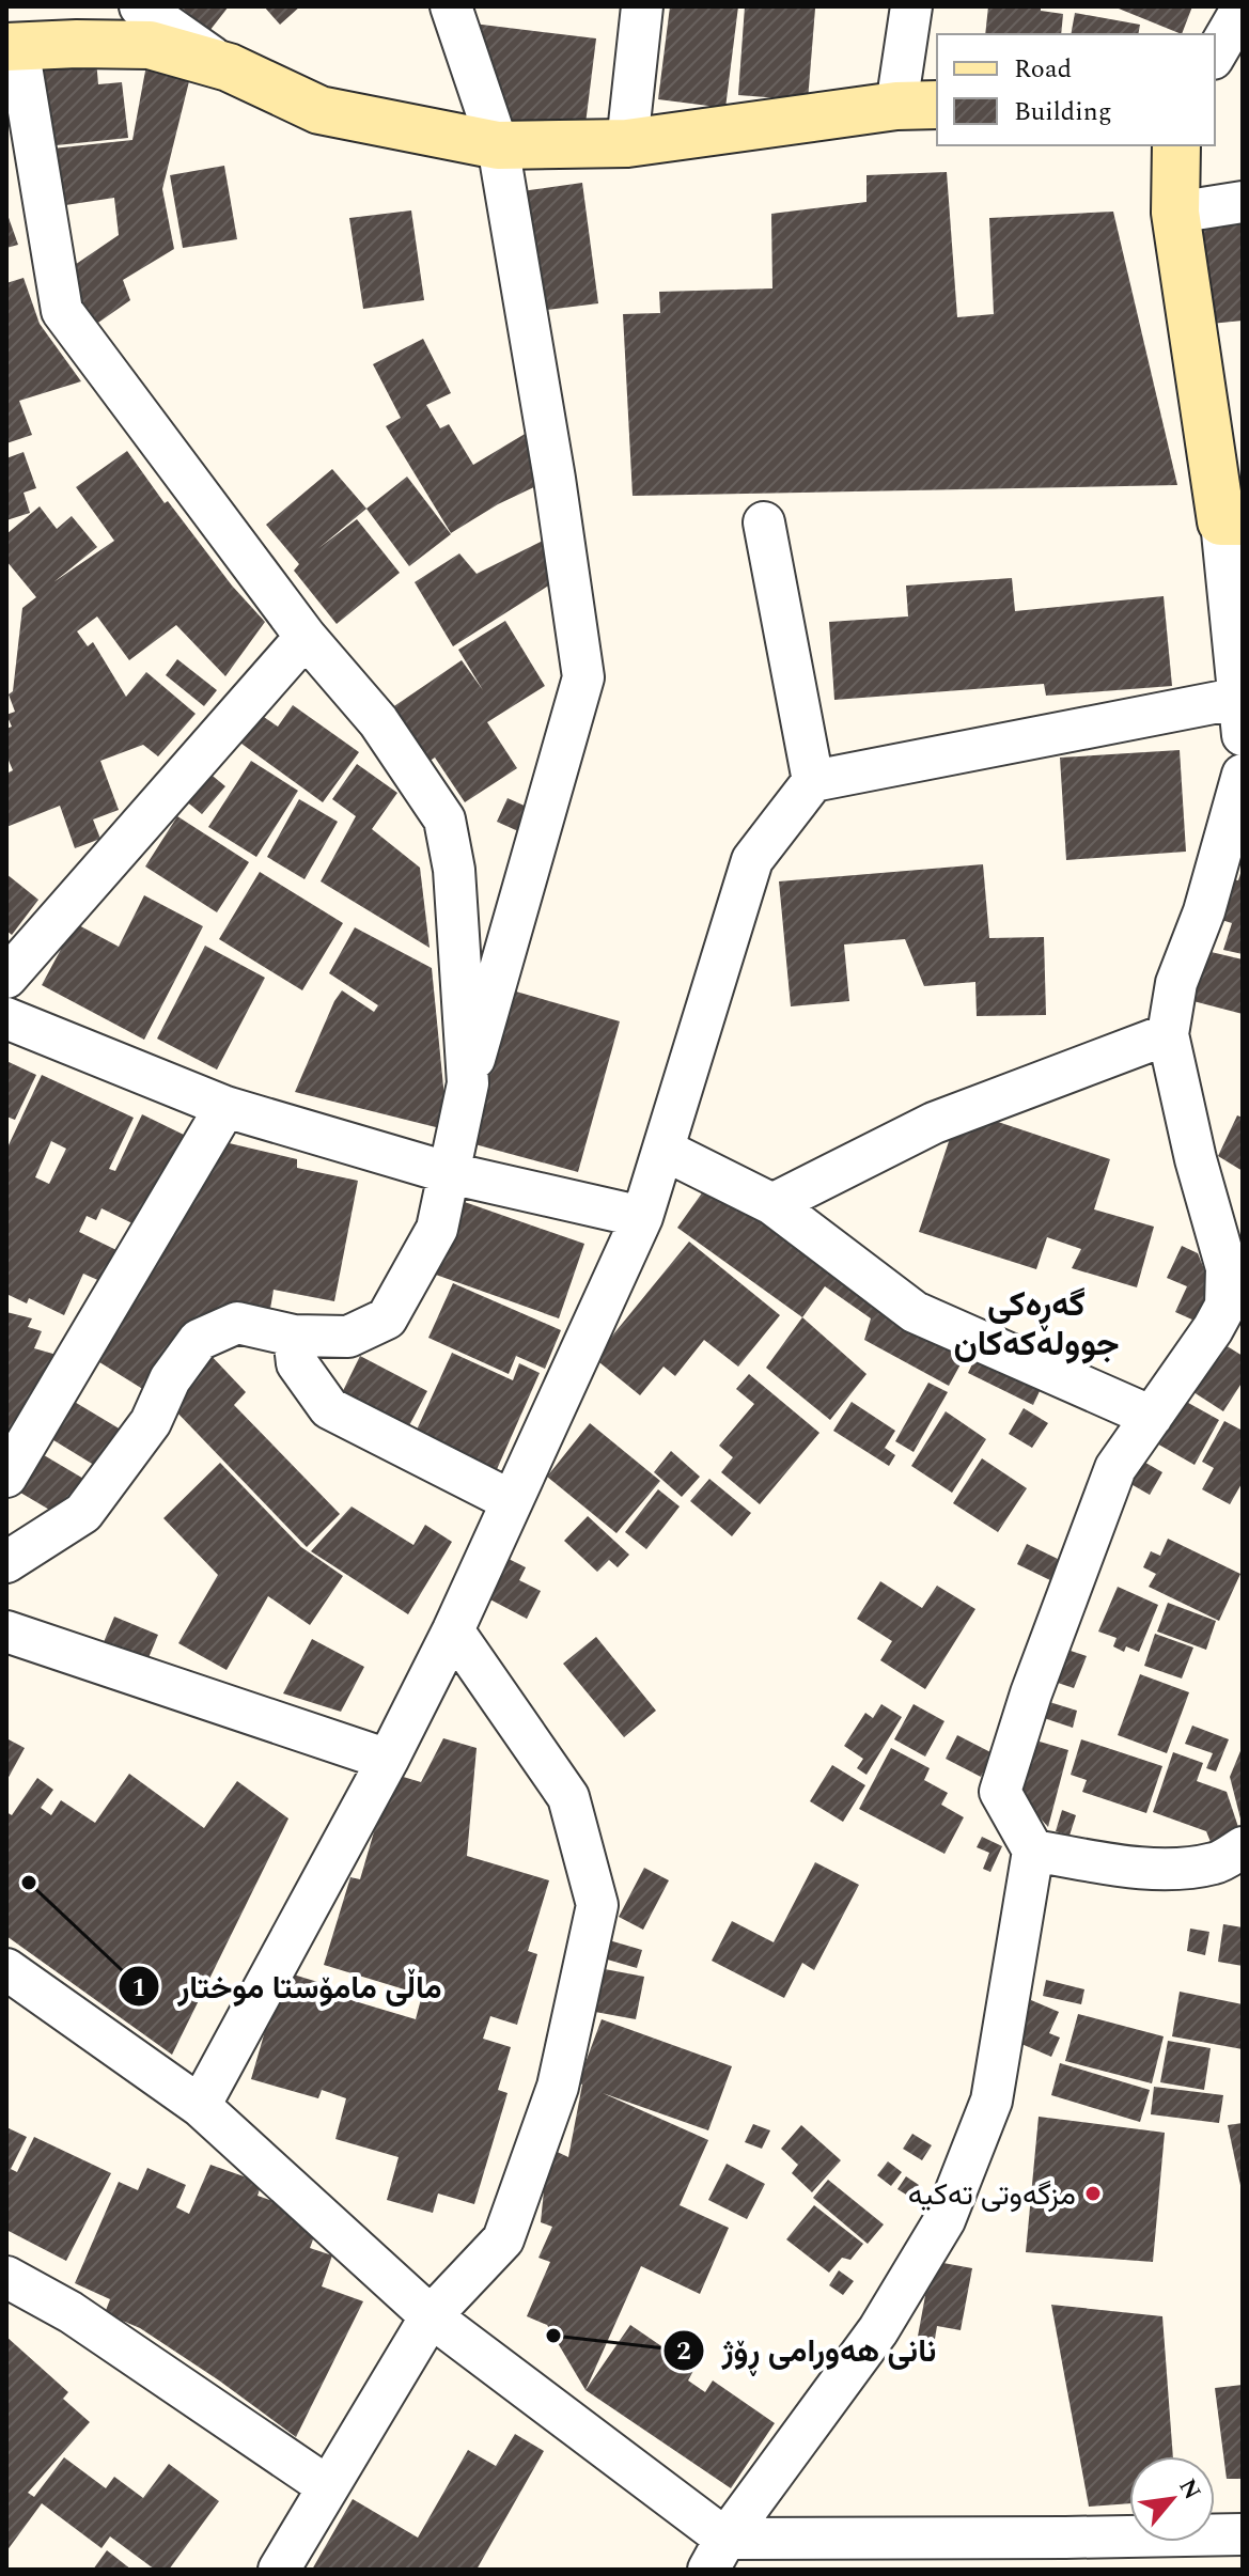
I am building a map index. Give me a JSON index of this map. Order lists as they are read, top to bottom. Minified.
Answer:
{"districts":["گەڕەکی جوولەکەکان"],"places":["ماڵى مامۆستا موختار","مزگەوتی تەکیە","نانی هەورامی ڕۆژ"],"legend":["Road","Building"],"north":"top right"}
